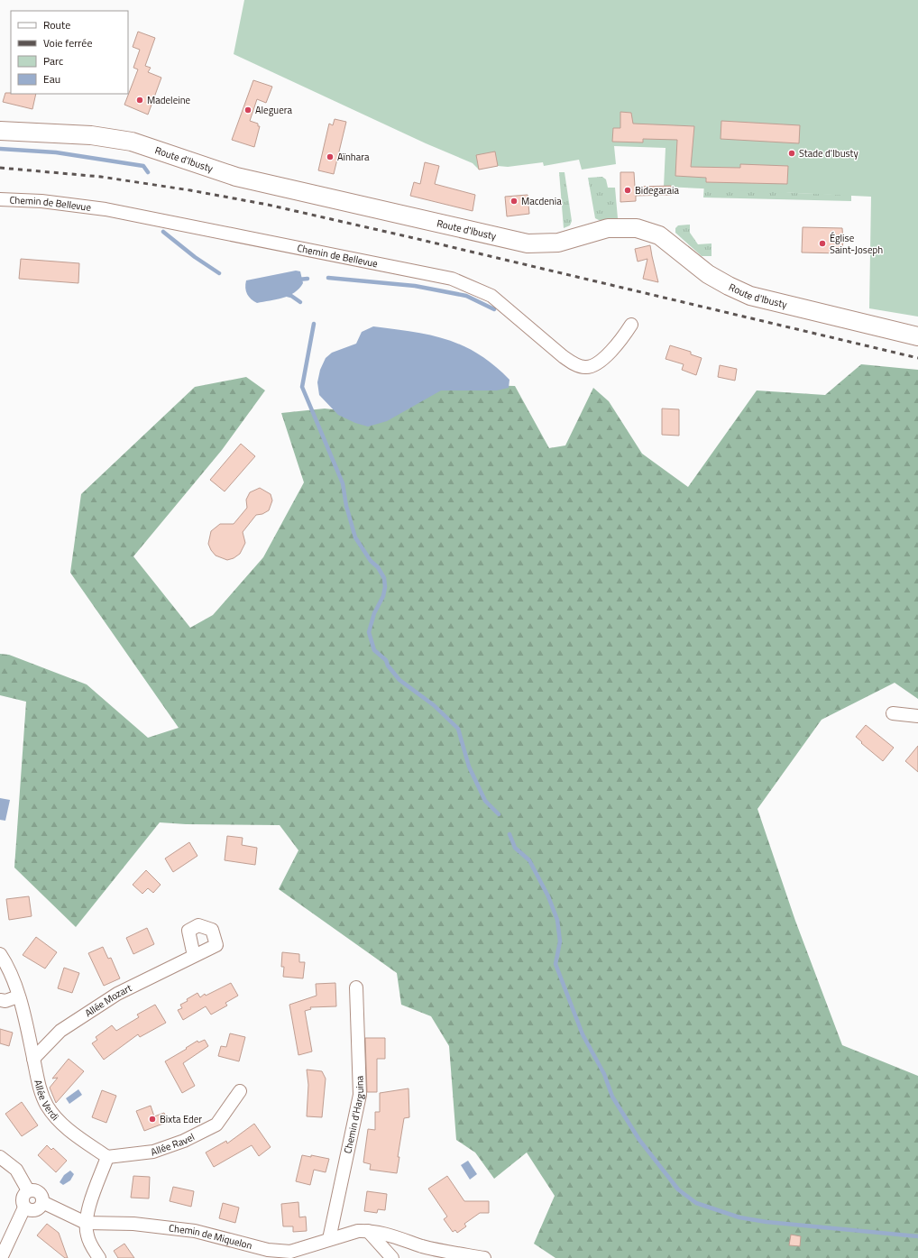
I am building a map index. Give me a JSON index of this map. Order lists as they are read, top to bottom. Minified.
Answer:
{"streets":{"street":["Route d'Ibusty","Chemin de Bellevue","Allée Mozart","Allée Verdi","Chemin d'Harguina","Allée Ravel","Chemin de Miquelon"]},"crossings":[["Allée Mozart","Allée Verdi"],["Allée Verdi","Allée Ravel"],["Chemin d'Harguina","Chemin de Miquelon"]],"places":["Madeleine","Aleguera","Stade d'Ibusty","Aïnhara","Bidegaraia","Macdenia","Église Saint-Joseph","Bixta Eder"],"legend":["Route","Voie ferrée","Parc","Eau"]}
